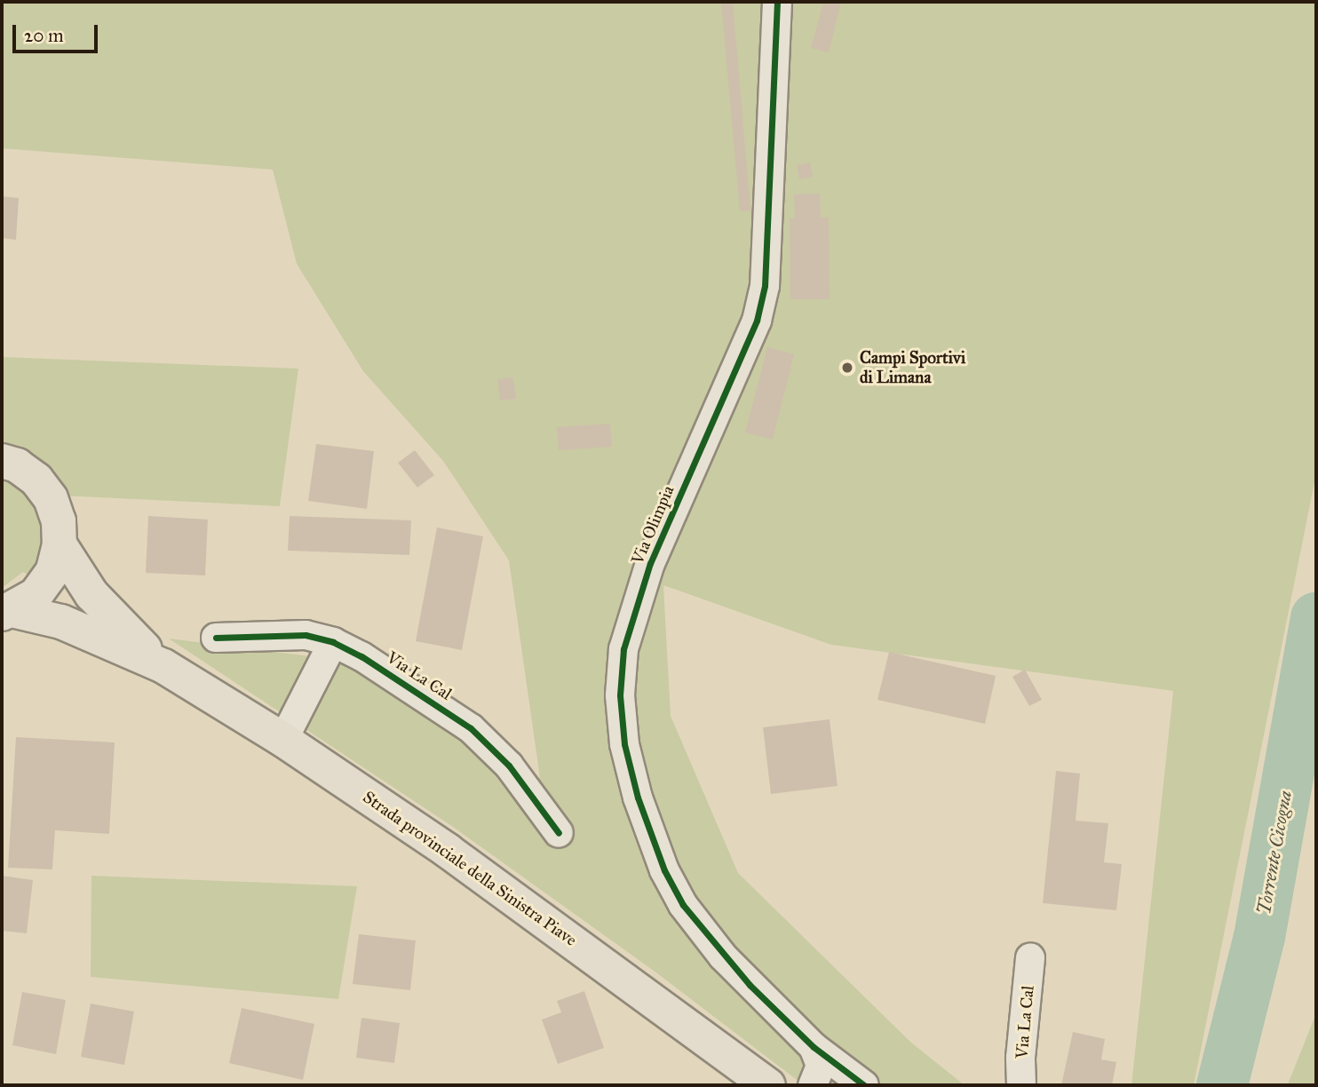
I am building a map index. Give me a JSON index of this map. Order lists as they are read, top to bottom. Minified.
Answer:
{"streets":{"main road":["Strada provinciale della Sinistra Piave"],"street":["Via Olimpia","Via La Cal"]},"water":["Torrente Cicogna"],"places":["Campi Sportivi di Limana"],"scale_bar":"20 m"}
